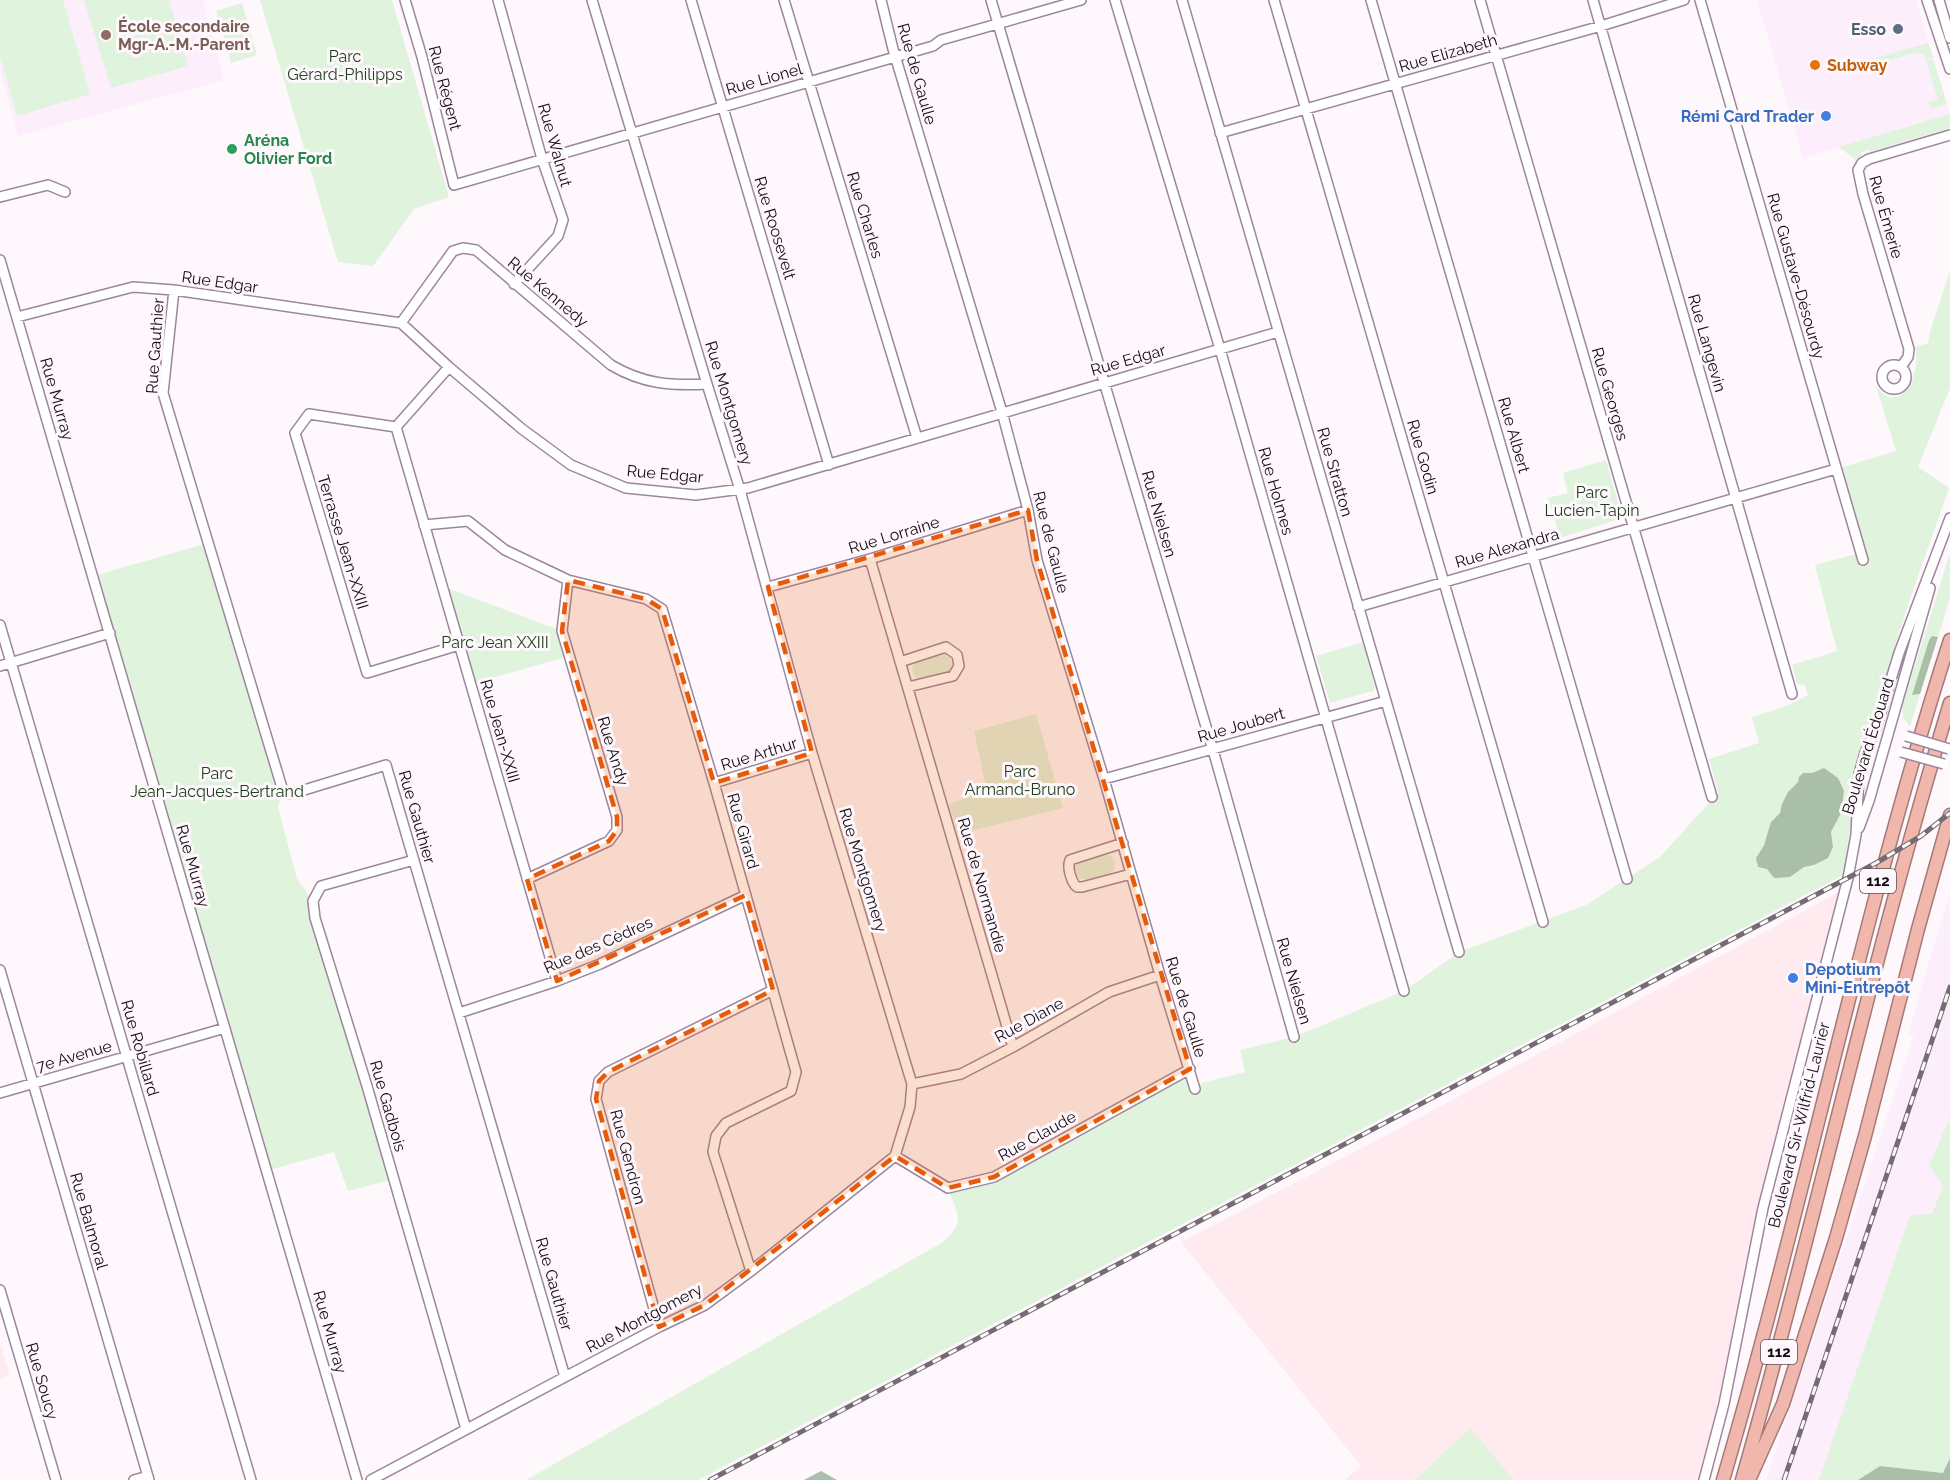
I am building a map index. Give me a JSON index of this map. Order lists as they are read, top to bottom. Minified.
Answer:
{"streets":{"highway":["112","Boulevard Sir-Wilfrid-Laurier"],"street":["Rue Elizabeth","Rue de Gaulle","Rue Lionel","Rue Régent","Rue Walnut","Rue Charles","Rue Émerie","Rue Roosevelt","Rue Gustave-Désourdy","Rue Edgar","Rue Kennedy","Rue Langevin","Rue Gauthier","Rue Georges","Rue Murray","Rue Montgomery","Rue Albert","Rue Godin","Rue Stratton","Rue Holmes","Rue Nielsen","Rue Lorraine","Terrasse Jean-XXIII","Rue Alexandra","Rue Joubert","Rue Jean-XXIII","Boulevard Édouard","Rue Andy","Rue Arthur","Rue Girard","Rue de Normandie","Rue des Cèdres","Rue Diane","Rue Robillard","7e Avenue","Rue Gadbois","Rue Claude","Rue Gendron","Rue Balmoral","Rue Soucy"]},"crossings":[["Rue Elizabeth","Rue Langevin"],["Rue Elizabeth","Rue Georges"],["Rue Elizabeth","Rue Albert"],["Rue Elizabeth","Rue Godin"],["Rue Elizabeth","Rue Stratton"],["Rue de Gaulle","Rue Lionel"],["Rue de Gaulle","Rue Edgar"],["Rue de Gaulle","Rue Lorraine"],["Rue de Gaulle","Rue Joubert"],["Rue de Gaulle","Rue Diane"],["Rue de Gaulle","Rue Claude"],["Rue Lionel","Rue Régent"],["Rue Lionel","Rue Walnut"],["Rue Lionel","Rue Charles"],["Rue Lionel","Rue Roosevelt"],["Rue Lionel","Rue Montgomery"],["Rue Lionel","Rue Nielsen"],["Rue Walnut","Rue Kennedy"],["Rue Charles","Rue Edgar"],["Rue Roosevelt","Rue Edgar"],["Rue Gustave-Désourdy","Rue Alexandra"],["Rue Edgar","Rue Kennedy"],["Rue Edgar","Rue Gauthier"],["Rue Edgar","Rue Murray"],["Rue Edgar","Rue Montgomery"],["Rue Edgar","Rue Stratton"],["Rue Edgar","Rue Holmes"],["Rue Edgar","Rue Nielsen"],["Rue Kennedy","Rue Montgomery"],["Rue Langevin","Rue Alexandra"],["Rue Gauthier","Rue Montgomery"],["Rue Gauthier","Rue des Cèdres"],["Rue Gauthier","Rue Gadbois"],["Rue Georges","Rue Alexandra"],["Rue Murray","7e Avenue"],["Rue Montgomery","Rue Lorraine"],["Rue Montgomery","Rue Arthur"],["Rue Montgomery","Rue Girard"],["Rue Montgomery","Rue Diane"],["Rue Montgomery","Rue Gadbois"],["Rue Montgomery","Rue Claude"],["Rue Montgomery","Rue Gendron"],["Rue Albert","Rue Alexandra"],["Rue Godin","Rue Alexandra"],["Rue Stratton","Rue Alexandra"],["Rue Stratton","Rue Joubert"],["Rue Holmes","Rue Joubert"],["Rue Nielsen","Rue Joubert"],["Rue Lorraine","Rue de Normandie"],["Terrasse Jean-XXIII","Rue Jean-XXIII"],["Rue Jean-XXIII","Rue Andy"],["Rue Jean-XXIII","Rue Girard"],["Rue Jean-XXIII","Rue des Cèdres"],["Boulevard Édouard","Boulevard Sir-Wilfrid-Laurier"],["Rue Andy","Rue Girard"],["Rue Arthur","Rue Girard"],["Rue Girard","Rue des Cèdres"],["Rue Girard","Rue Gendron"],["Rue de Normandie","Rue Diane"],["Rue Robillard","7e Avenue"],["7e Avenue","Rue Balmoral"]],"parks":["Parc Gérard-Philipps","Parc Lucien-Tapin","Parc Jean XXIII","Parc Armand-Bruno","Parc Jean-Jacques-Bertrand"],"places":["Esso","École secondaire Mgr-A.-M.-Parent","Subway","Rémi Card Trader","Aréna Olivier Ford","Depotium Mini-Entrepôt"]}
